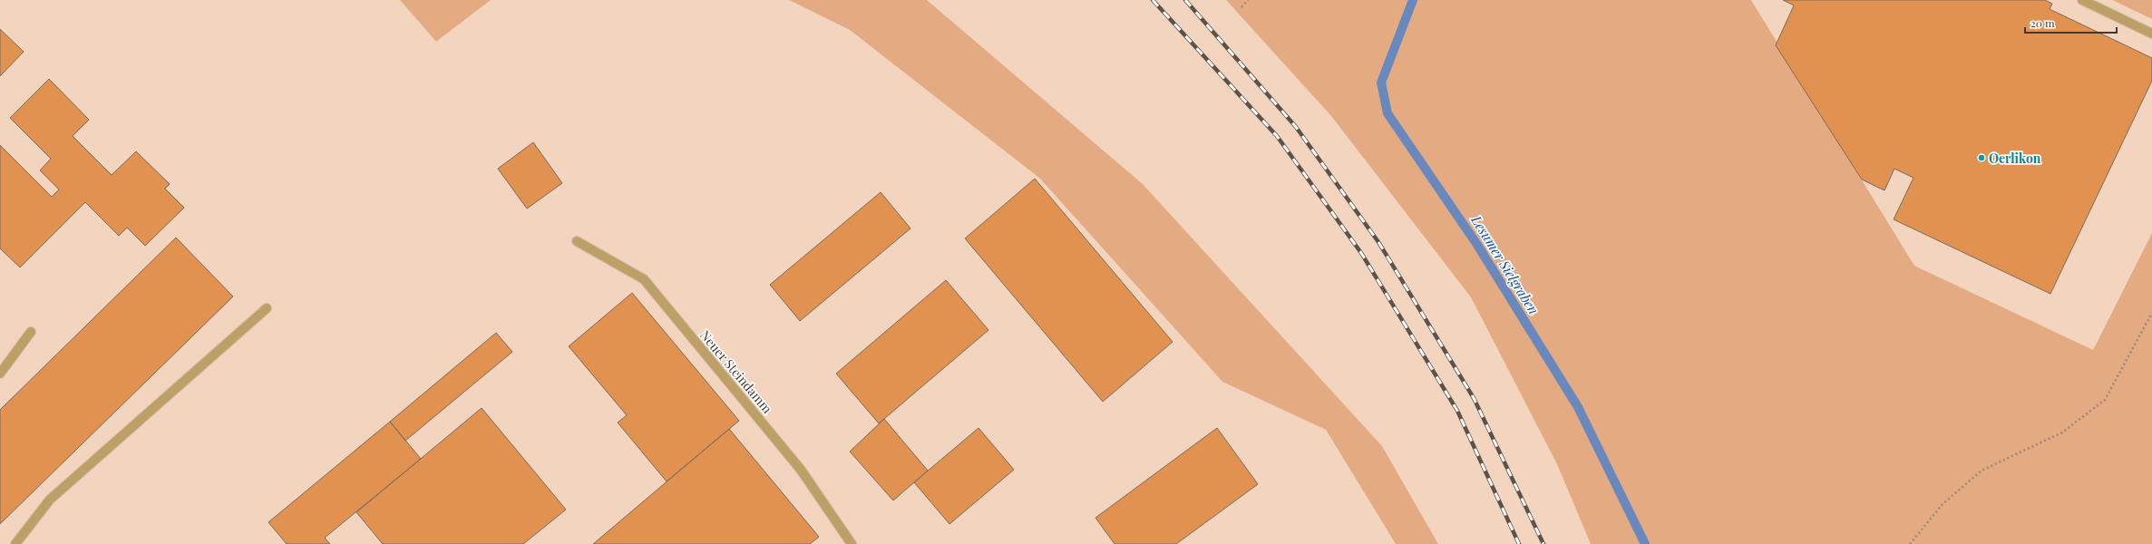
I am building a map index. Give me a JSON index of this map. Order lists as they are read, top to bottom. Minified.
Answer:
{"streets":{"street":["Neuer Steindamm"]},"water":["Lesumer Sielgraben"],"places":["Oerlikon"],"scale_bar":"20 m"}
